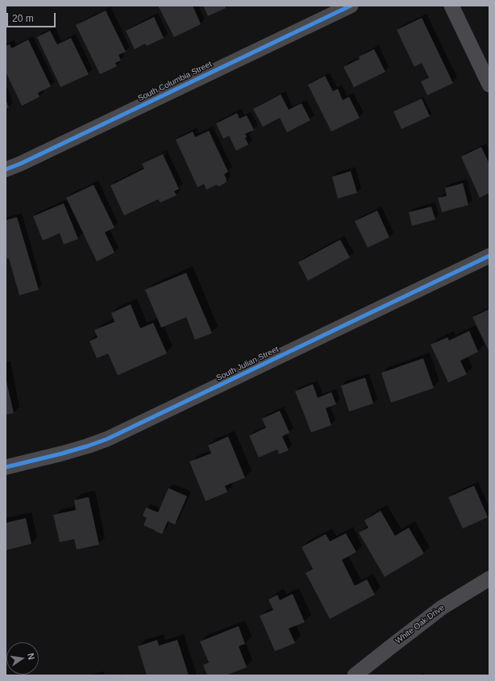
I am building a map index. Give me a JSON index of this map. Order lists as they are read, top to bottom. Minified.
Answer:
{"streets":{"street":["South Columbia Street","South Julian Street","White Oak Drive"]},"scale_bar":"20 m","north":"right"}
